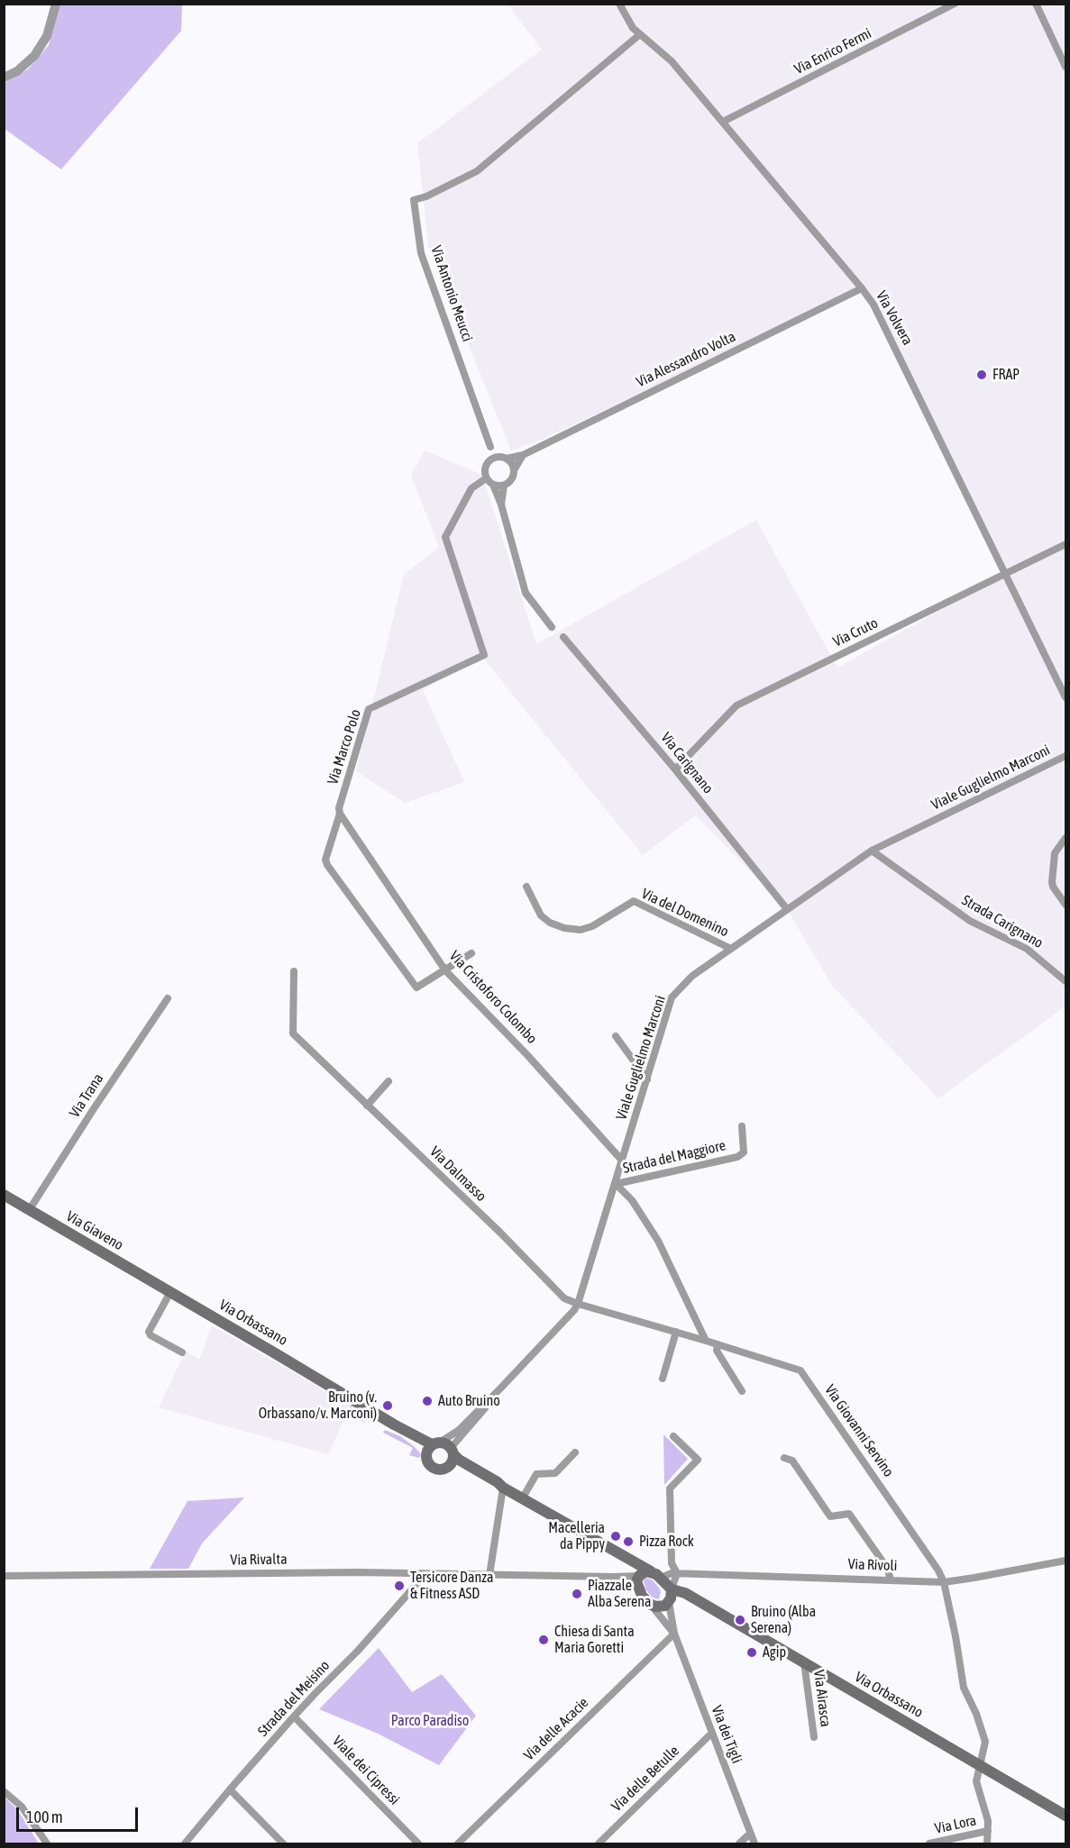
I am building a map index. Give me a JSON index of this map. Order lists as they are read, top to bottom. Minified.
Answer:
{"streets":{"main road":["Via Giaveno","Via Orbassano"],"street":["Via Enrico Fermi","Via Antonio Meucci","Via Volvera","Via Alessandro Volta","Via Cruto","Via Marco Polo","Via Carignano","Viale Guglielmo Marconi","Via del Domenino","Strada Carignano","Via Cristoforo Colombo","Via Trana","Strada del Maggiore","Via Dalmasso","Via Giovanni Servino","Via Rivalta","Via Rivoli","Strada del Meisino","Via Airasca","Via delle Acacie","Via dei Tigli","Viale dei Cipressi","Via delle Betulle","Via Lora"]},"crossings":[["Via Enrico Fermi","Via Volvera"],["Via Antonio Meucci","Via Volvera"],["Via Volvera","Via Alessandro Volta"],["Via Volvera","Via Cruto"],["Via Alessandro Volta","Via Marco Polo"],["Via Cruto","Via Carignano"],["Via Marco Polo","Via Cristoforo Colombo"],["Via Carignano","Viale Guglielmo Marconi"],["Viale Guglielmo Marconi","Via del Domenino"],["Viale Guglielmo Marconi","Strada Carignano"],["Viale Guglielmo Marconi","Via Cristoforo Colombo"],["Viale Guglielmo Marconi","Strada del Maggiore"],["Viale Guglielmo Marconi","Via Dalmasso"],["Viale Guglielmo Marconi","Via Orbassano"],["Via Trana","Via Giaveno"],["Via Dalmasso","Via Giovanni Servino"],["Via Giaveno","Via Orbassano"],["Via Orbassano","Via Giovanni Servino"],["Via Orbassano","Via Rivalta"],["Via Orbassano","Via Rivoli"],["Via Orbassano","Via Airasca"],["Via Orbassano","Via dei Tigli"],["Via Orbassano","Via Lora"],["Via Giovanni Servino","Via Rivoli"],["Via Giovanni Servino","Via Lora"],["Via Rivalta","Via Rivoli"],["Via Rivalta","Strada del Meisino"],["Via Rivalta","Via dei Tigli"],["Via Rivoli","Via dei Tigli"],["Strada del Meisino","Viale dei Cipressi"],["Via delle Acacie","Via dei Tigli"],["Via dei Tigli","Via delle Betulle"]],"parks":["Parco Paradiso"],"places":["FRAP","Auto Bruino","Bruino (v. Orbassano/v. Marconi)","Macelleria da Pippy","Pizza Rock","Tersicore Danza & Fitness ASD","Piazzale Alba Serena","Bruino (Alba Serena)","Chiesa di Santa Maria Goretti","Agip"],"scale_bar":"100 m"}
